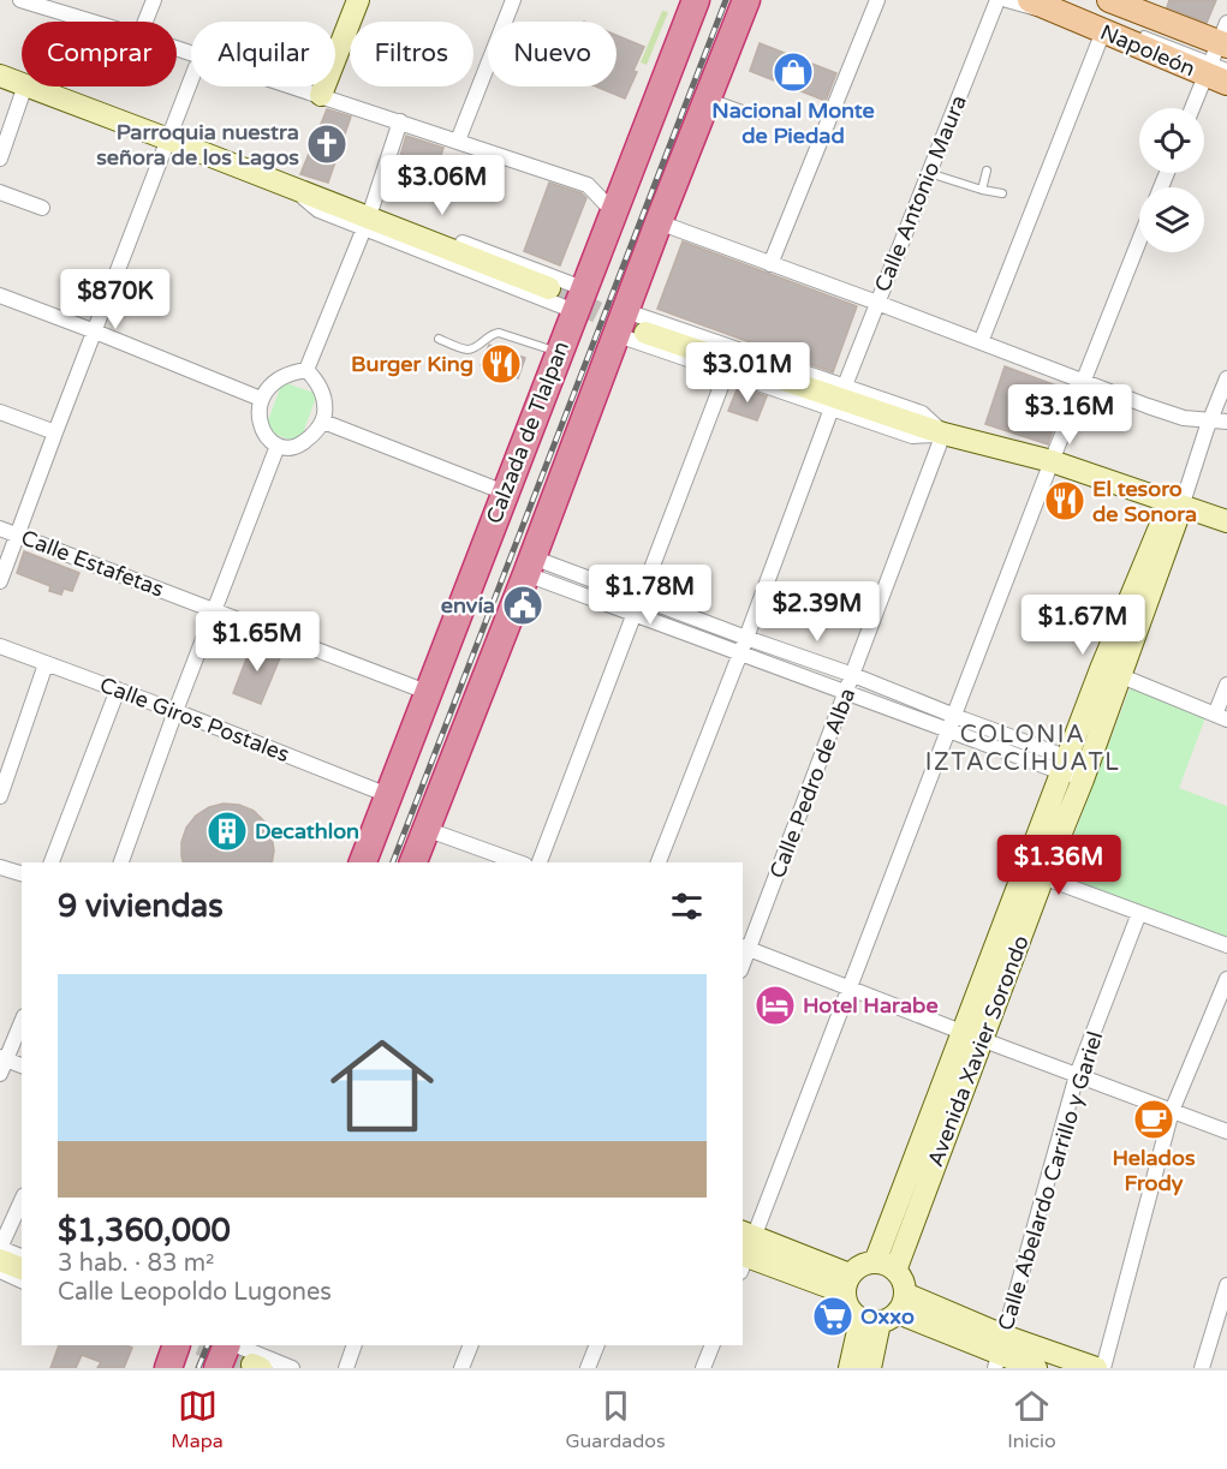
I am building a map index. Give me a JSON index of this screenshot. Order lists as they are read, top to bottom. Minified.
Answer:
{"streets":{"highway":["Calzada de Tlalpan"],"main road":["Napoleón"],"street":["Calle Antonio Maura","Calle Estafetas","Calle Giros Postales","Calle Pedro de Alba","Avenida Xavier Sorondo","Calle Abelardo Carrillo y Gariel"]},"crossings":[["Calzada de Tlalpan","Calle Estafetas"],["Calzada de Tlalpan","Calle Giros Postales"]],"districts":["COLONIA IZTACCÍHUATL"],"places":{"shop":["Nacional Monte de Piedad"],"church":["Parroquia nuestra señora de los Lagos"],"restaurant":["Burger King","El tesoro de Sonora"],"public building":["envía"],"building":["Decathlon"],"hotel":["Hotel Harabe"],"cafe":["Helados Frody"],"supermarket":["Oxxo"]},"page":{"chip":["Comprar","Alquilar","Filtros","Nuevo"],"price":["$3.06M","$870K","$3.01M","$3.16M","$1.78M","$2.39M","$1.67M","$1.65M","$1.36M"],"heading":"9 viviendas","list":[{"name":"$1,360,000","note":"3 hab. · 83 m² · Calle Leopoldo Lugones"}],"tabs":["Mapa","Guardados","Inicio"]}}
